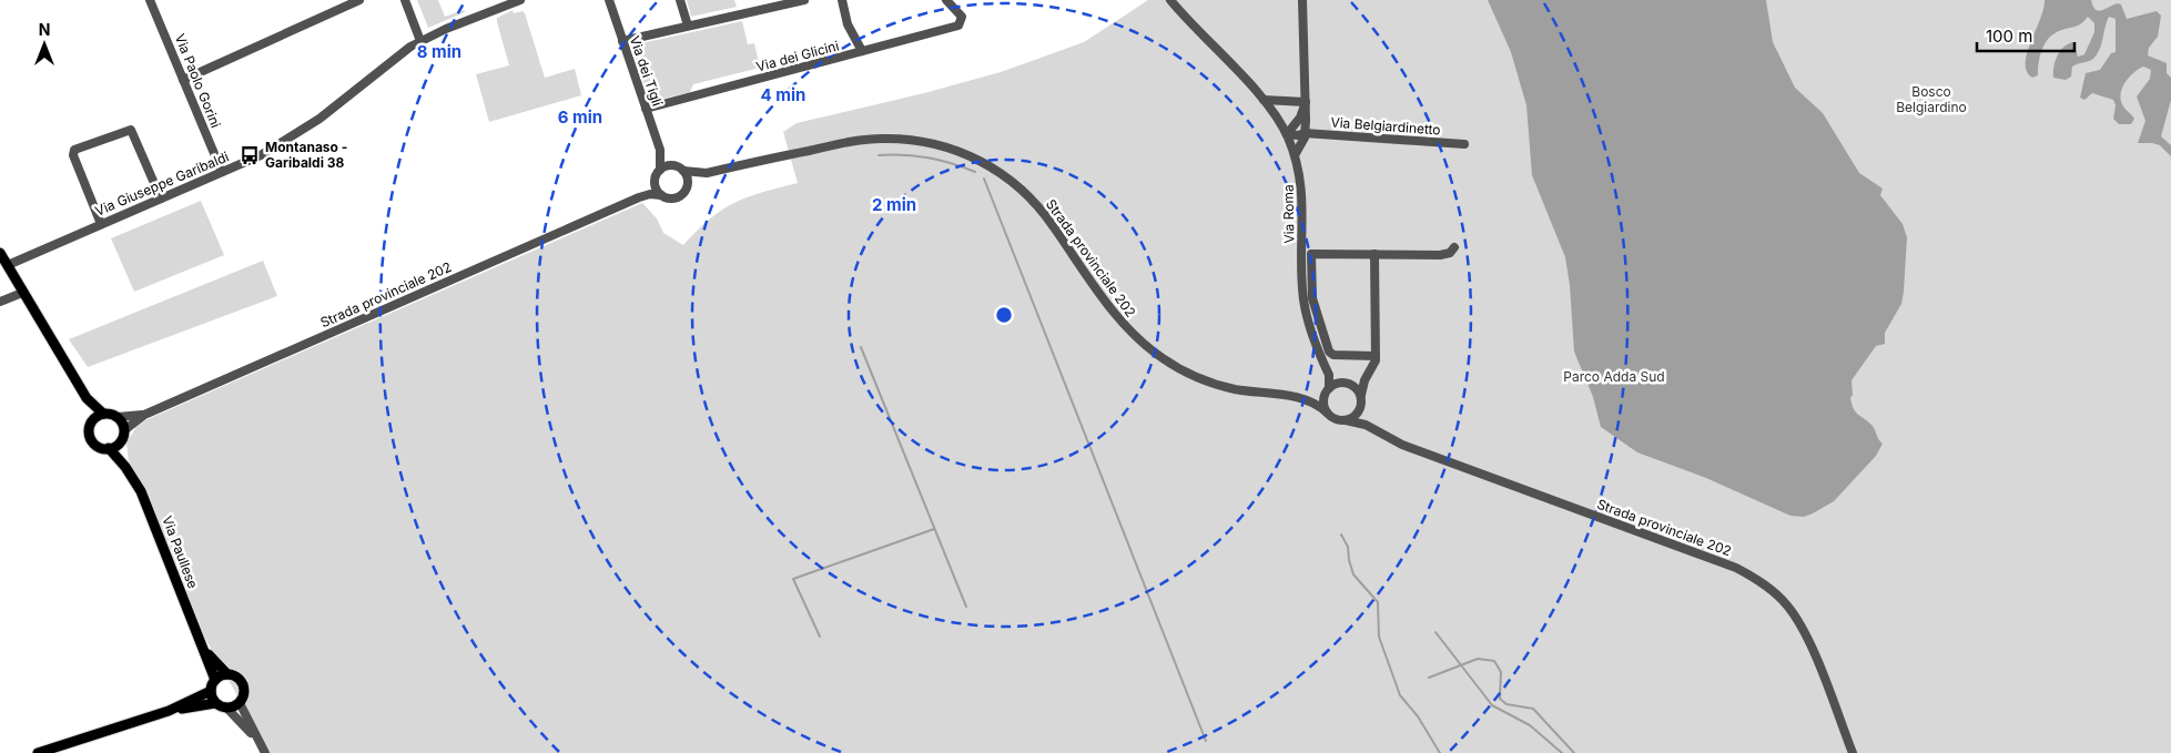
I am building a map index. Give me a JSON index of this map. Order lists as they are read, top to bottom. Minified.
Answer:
{"streets":{"main road":["Via Paullese"],"street":["Via dei Glicini","Via dei Tigli","Via Paolo Gorini","Via Belgiardinetto","Via Giuseppe Garibaldi","Via Roma","Strada provinciale 202"]},"crossings":[["Via dei Glicini","Via dei Tigli"],["Via dei Tigli","Strada provinciale 202"],["Via Paolo Gorini","Via Giuseppe Garibaldi"],["Via Belgiardinetto","Via Roma"],["Via Roma","Strada provinciale 202"]],"parks":["Bosco Belgiardino","Parco Adda Sud"],"places":{"bus stop":["Montanaso - Garibaldi 38"]},"scale_bar":"100 m","north":"top","rings":["8 min","4 min","6 min","2 min"]}
